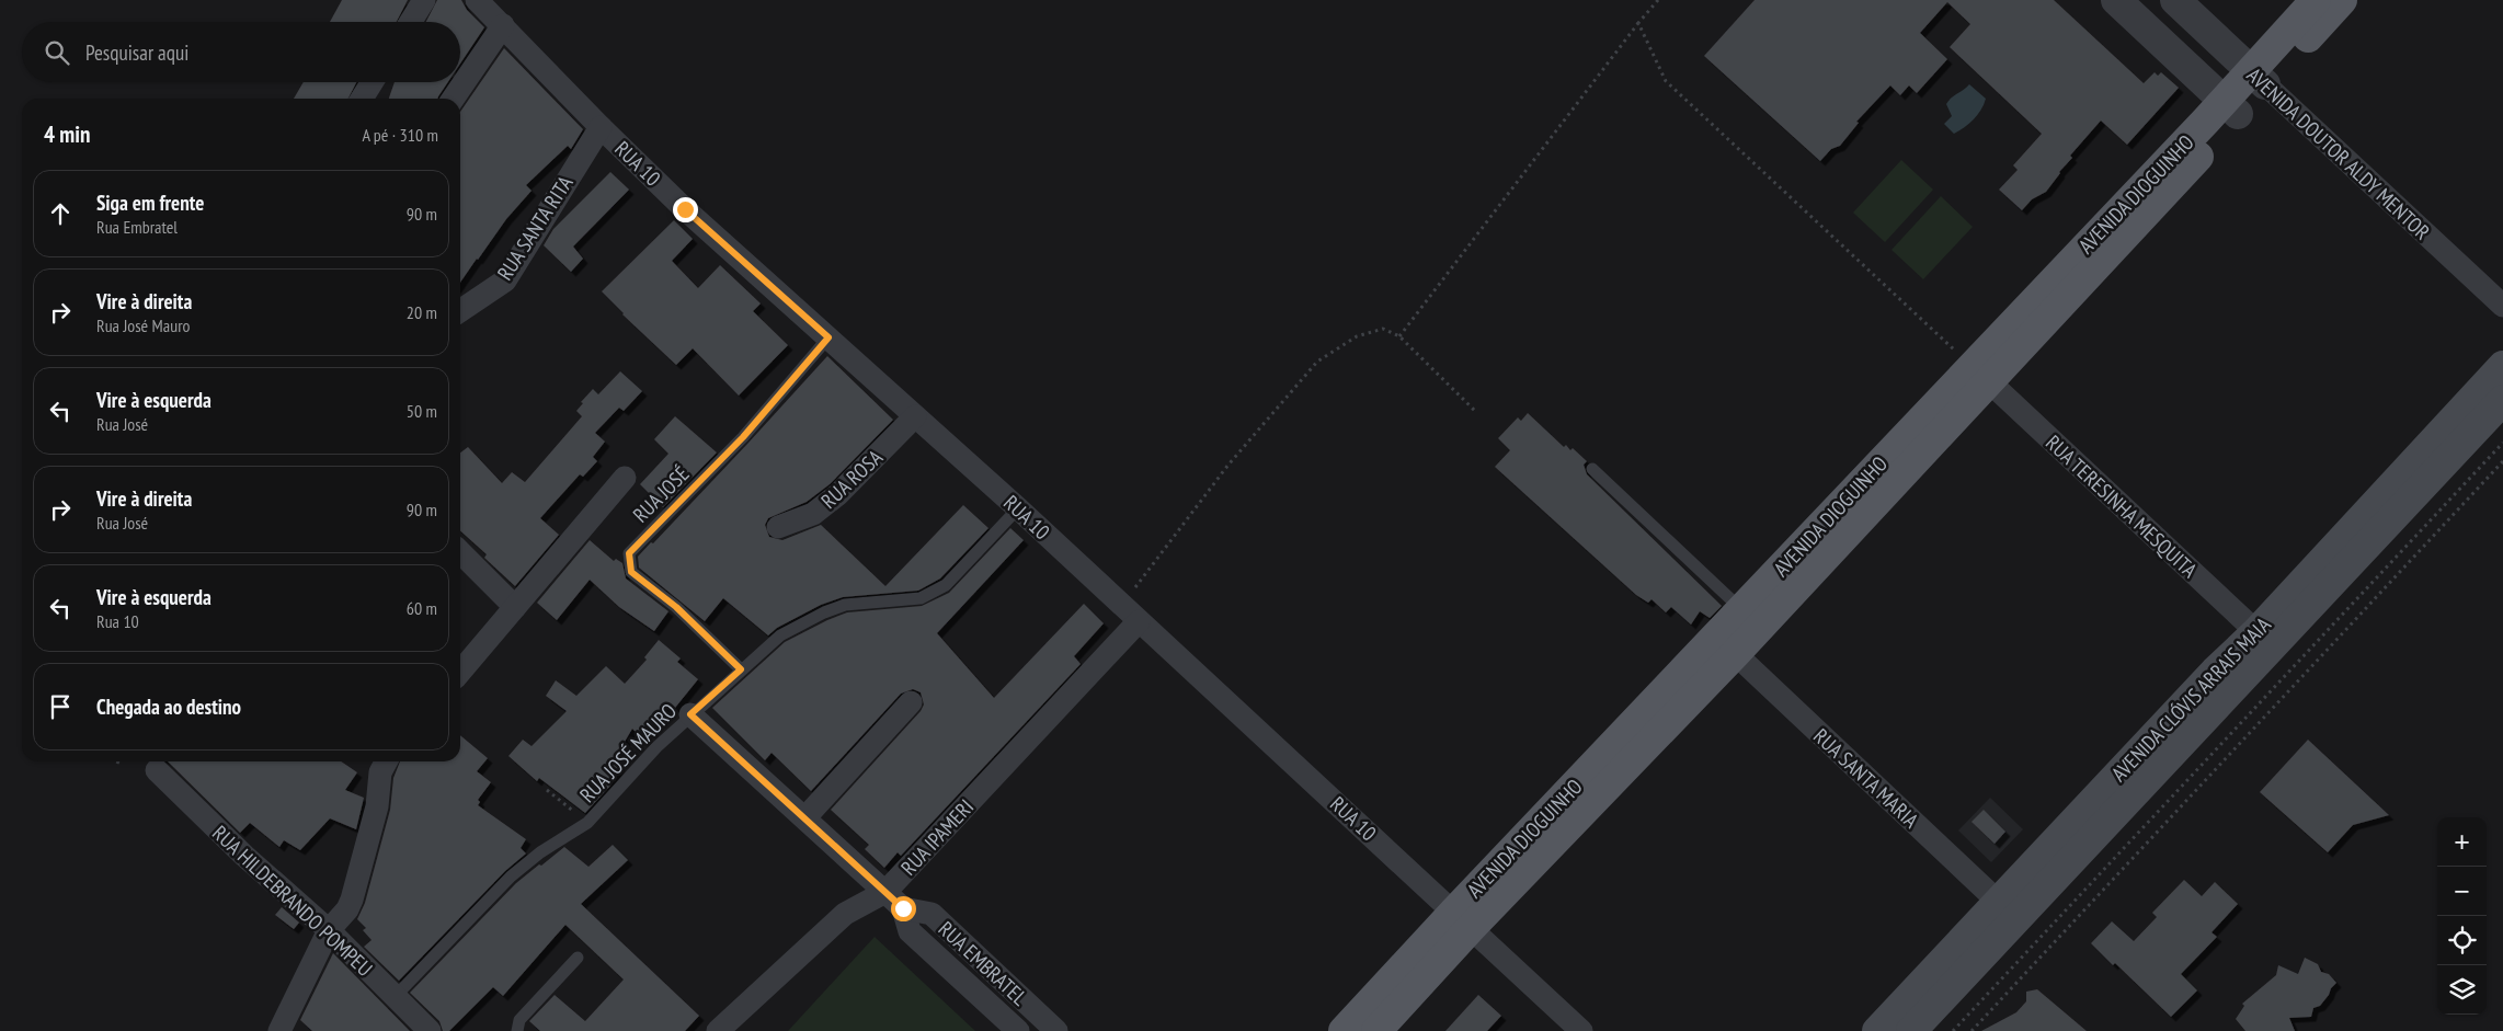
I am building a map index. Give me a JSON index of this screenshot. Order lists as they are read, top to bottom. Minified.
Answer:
{"streets":{"main road":["AVENIDA DIOGUINHO","AVENIDA CLÓVIS ARRAIS MAIA"],"street":["AVENIDA DOUTOR ALDY MENTOR","RUA 10","RUA SANTA RITA","RUA ROSA","RUA TERESINHA MESQUITA","RUA SANTA MARIA","RUA IPAMERI","RUA HILDEBRANDO POMPEU","RUA EMBRATEL"],"lane":["RUA JOSÉ","RUA JOSÉ MAURO"]},"crossings":[["AVENIDA DOUTOR ALDY MENTOR","AVENIDA DIOGUINHO"],["RUA 10","AVENIDA DIOGUINHO"],["RUA 10","RUA SANTA RITA"],["RUA 10","RUA ROSA"],["RUA 10","RUA JOSÉ"],["RUA 10","RUA JOSÉ MAURO"],["RUA 10","RUA IPAMERI"],["AVENIDA DIOGUINHO","RUA TERESINHA MESQUITA"],["AVENIDA DIOGUINHO","RUA SANTA MARIA"],["RUA JOSÉ","RUA JOSÉ MAURO"],["RUA TERESINHA MESQUITA","AVENIDA CLÓVIS ARRAIS MAIA"],["AVENIDA CLÓVIS ARRAIS MAIA","RUA SANTA MARIA"],["RUA JOSÉ MAURO","RUA HILDEBRANDO POMPEU"],["RUA JOSÉ MAURO","RUA EMBRATEL"],["RUA IPAMERI","RUA EMBRATEL"]],"page":{"search":"Pesquisar aqui","heading":["4 min","A pé · 310 m"],"list":[["Siga em frente","Rua Embratel","90 m"],["Vire à direita","Rua José Mauro","20 m"],["Vire à esquerda","Rua José","50 m"],["Vire à direita","Rua José","90 m"],["Vire à esquerda","Rua 10","60 m"],"Chegada ao destino"],"map_buttons":["+","−"]}}
